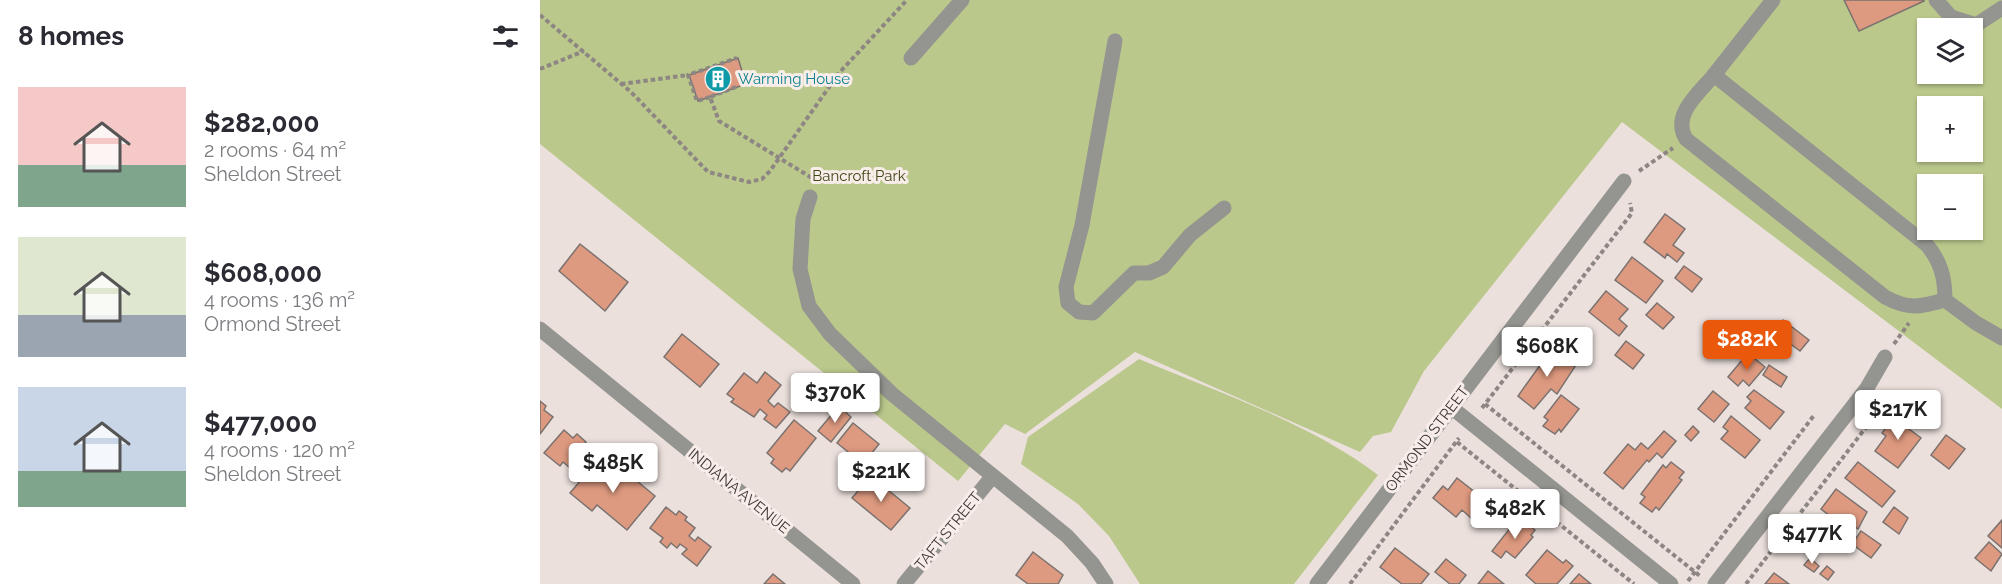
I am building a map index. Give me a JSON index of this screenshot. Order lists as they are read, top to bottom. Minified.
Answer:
{"streets":{"street":["ORMOND STREET","INDIANA AVENUE","TAFT STREET"]},"parks":["Bancroft Park"],"places":{"building":["Warming House"]},"page":{"heading":"8 homes","map_buttons":["+","−"],"list":[{"name":"$282,000","note":"2 rooms · 64 m² · Sheldon Street"},{"name":"$608,000","note":"4 rooms · 136 m² · Ormond Street"},{"name":"$477,000","note":"4 rooms · 120 m² · Sheldon Street"}],"price":["$282K","$608K","$370K","$217K","$485K","$221K","$482K","$477K"]}}
